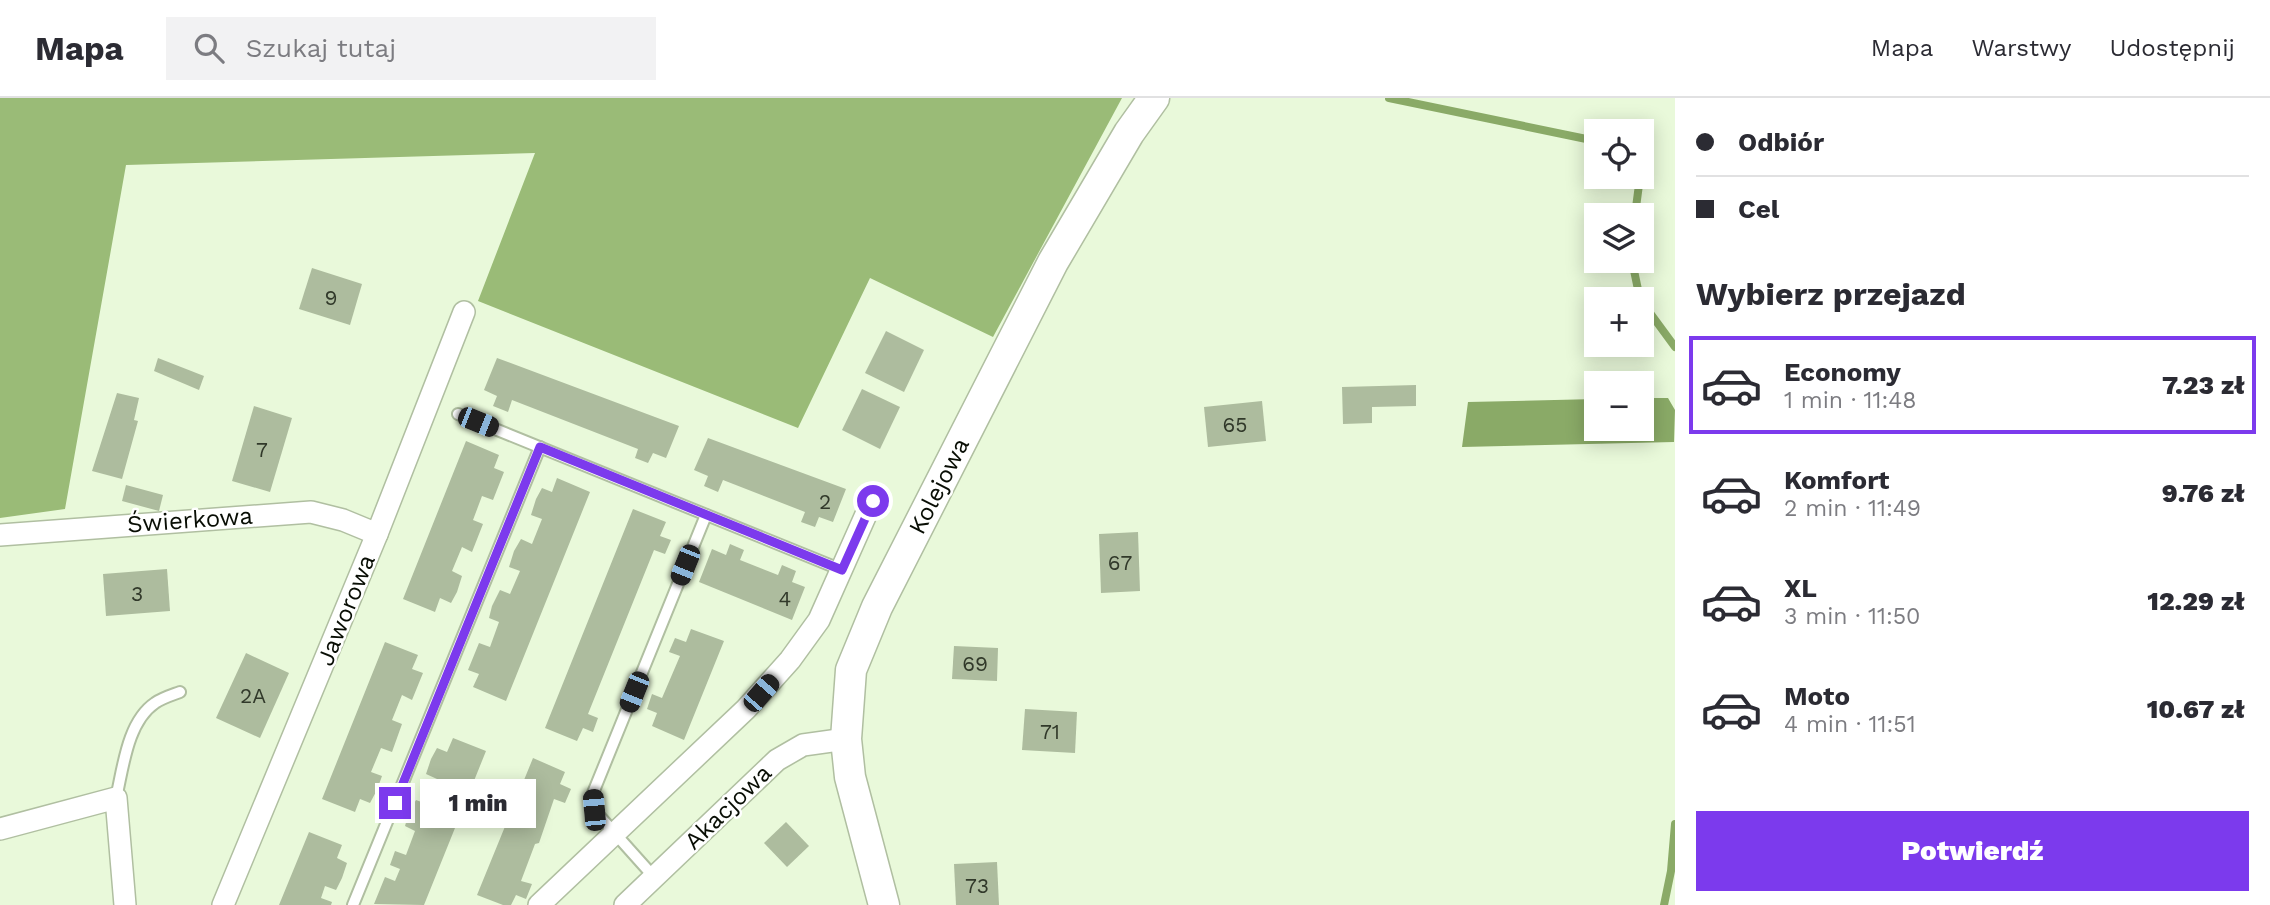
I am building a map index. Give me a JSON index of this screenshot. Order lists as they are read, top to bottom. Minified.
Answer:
{"streets":{"street":["Kolejowa","Świerkowa","Jaworowa","Akacjowa"]},"crossings":[["Kolejowa","Akacjowa"],["Świerkowa","Jaworowa"]],"house_numbers":["9","65","7","2","67","3","4","69","2A","71","73"],"page":{"header":"Mapa","search":"Szukaj tutaj","nav":["Mapa","Warstwy","Udostępnij"],"banner":["Odbiór","Cel"],"map_buttons":["+","−"],"heading":"Wybierz przejazd","list":[{"name":"Economy","note":"1 min · 11:48","value":"7.23 zł"},{"name":"Komfort","note":"2 min · 11:49","value":"9.76 zł"},{"name":"XL","note":"3 min · 11:50","value":"12.29 zł"},{"name":"Moto","note":"4 min · 11:51","value":"10.67 zł"}],"bubble":"1 min","buttons":"Potwierdź"}}
